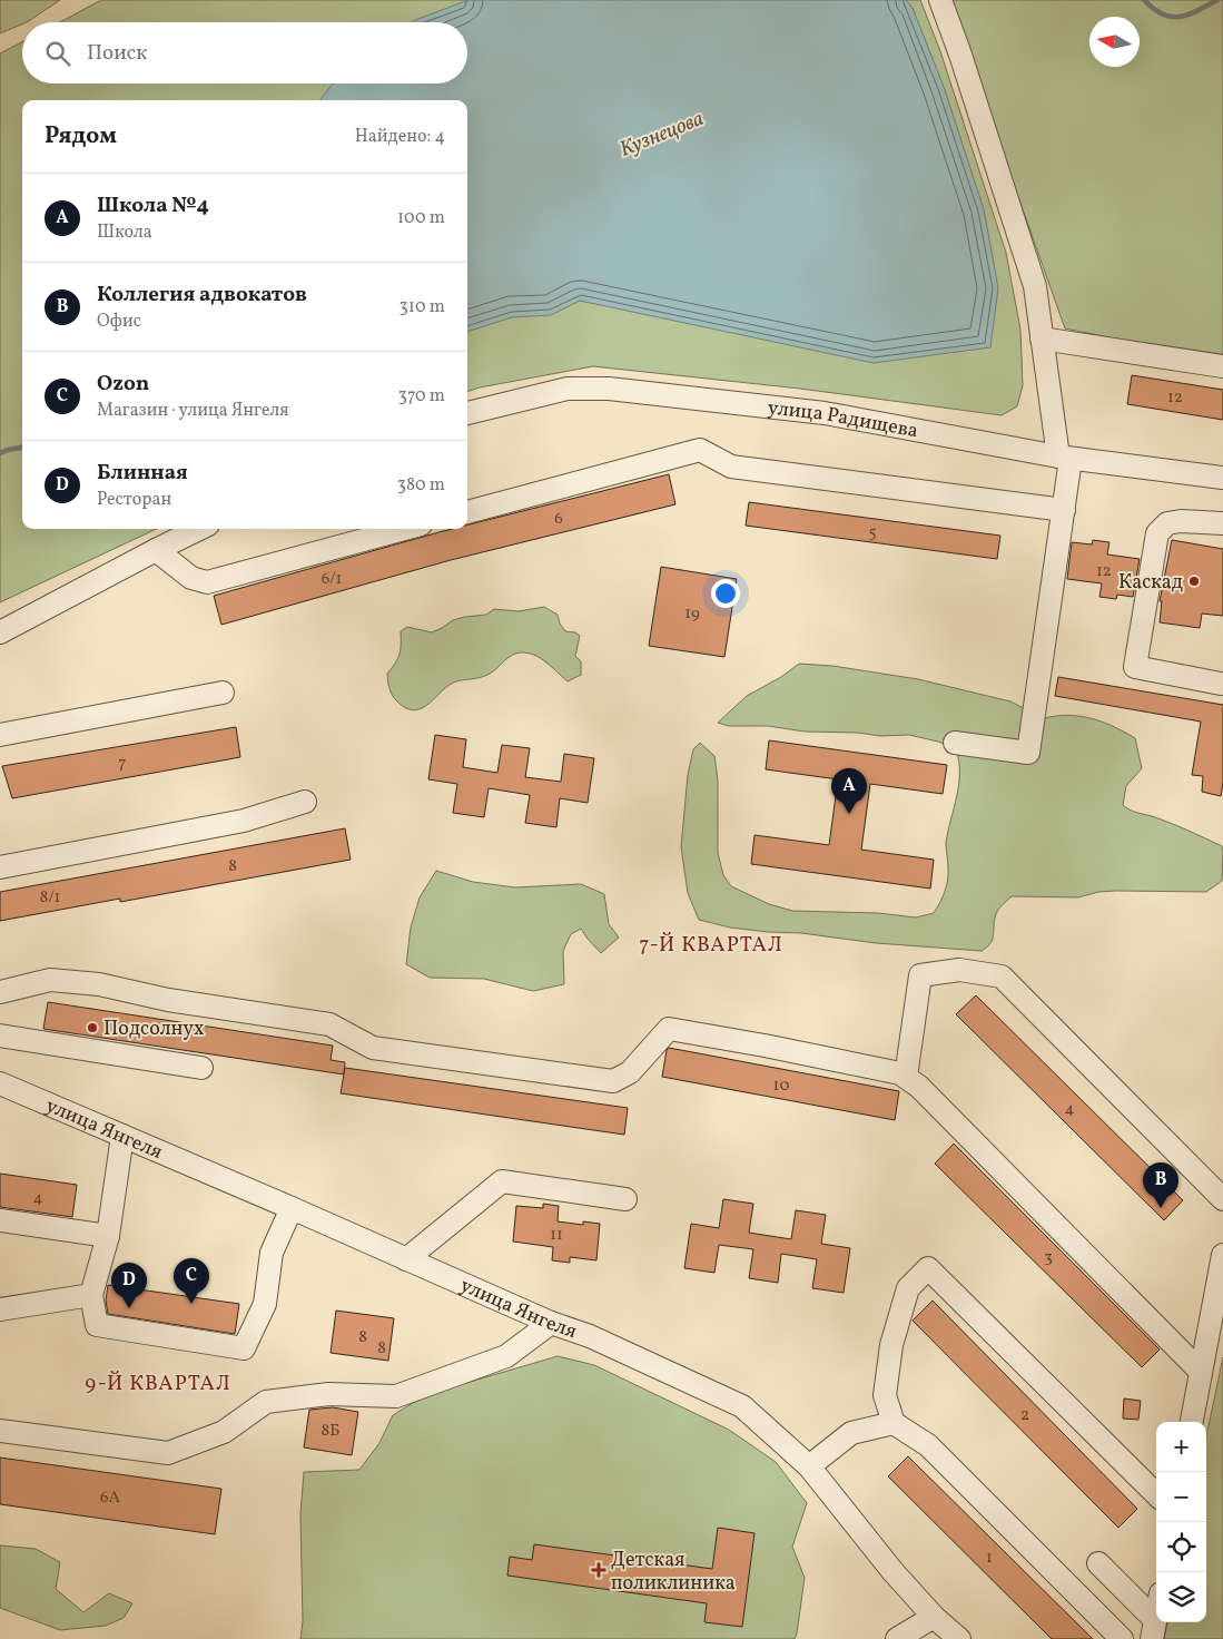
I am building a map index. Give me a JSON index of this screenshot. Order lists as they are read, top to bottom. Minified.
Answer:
{"streets":{"street":["улица Радищева","улица Янгеля"]},"districts":["7-Й КВАРТАЛ","9-Й КВАРТАЛ"],"water":["Кузнецова"],"places":{"other":["Каскад","Подсолнух"],"health":["Детская поликлиника"]},"house_numbers":["12","6","5","12","6/1","19","7","8","8/1","10","4","4","11","3","8","8","2","8Б","6А","1"],"north":"left","page":{"search":"Поиск","heading":["Рядом","Найдено: 4"],"list":[{"mark":"A","name":"Школа №4","note":"Школа","value":"100 m"},{"mark":"B","name":"Коллегия адвокатов","note":"Офис","value":"310 m"},{"mark":"C","name":"Ozon","note":"Магазин · улица Янгеля","value":"370 m"},{"mark":"D","name":"Блинная","note":"Ресторан","value":"380 m"}],"pins":["A","B","C","D"],"map_buttons":["+","−"]}}
